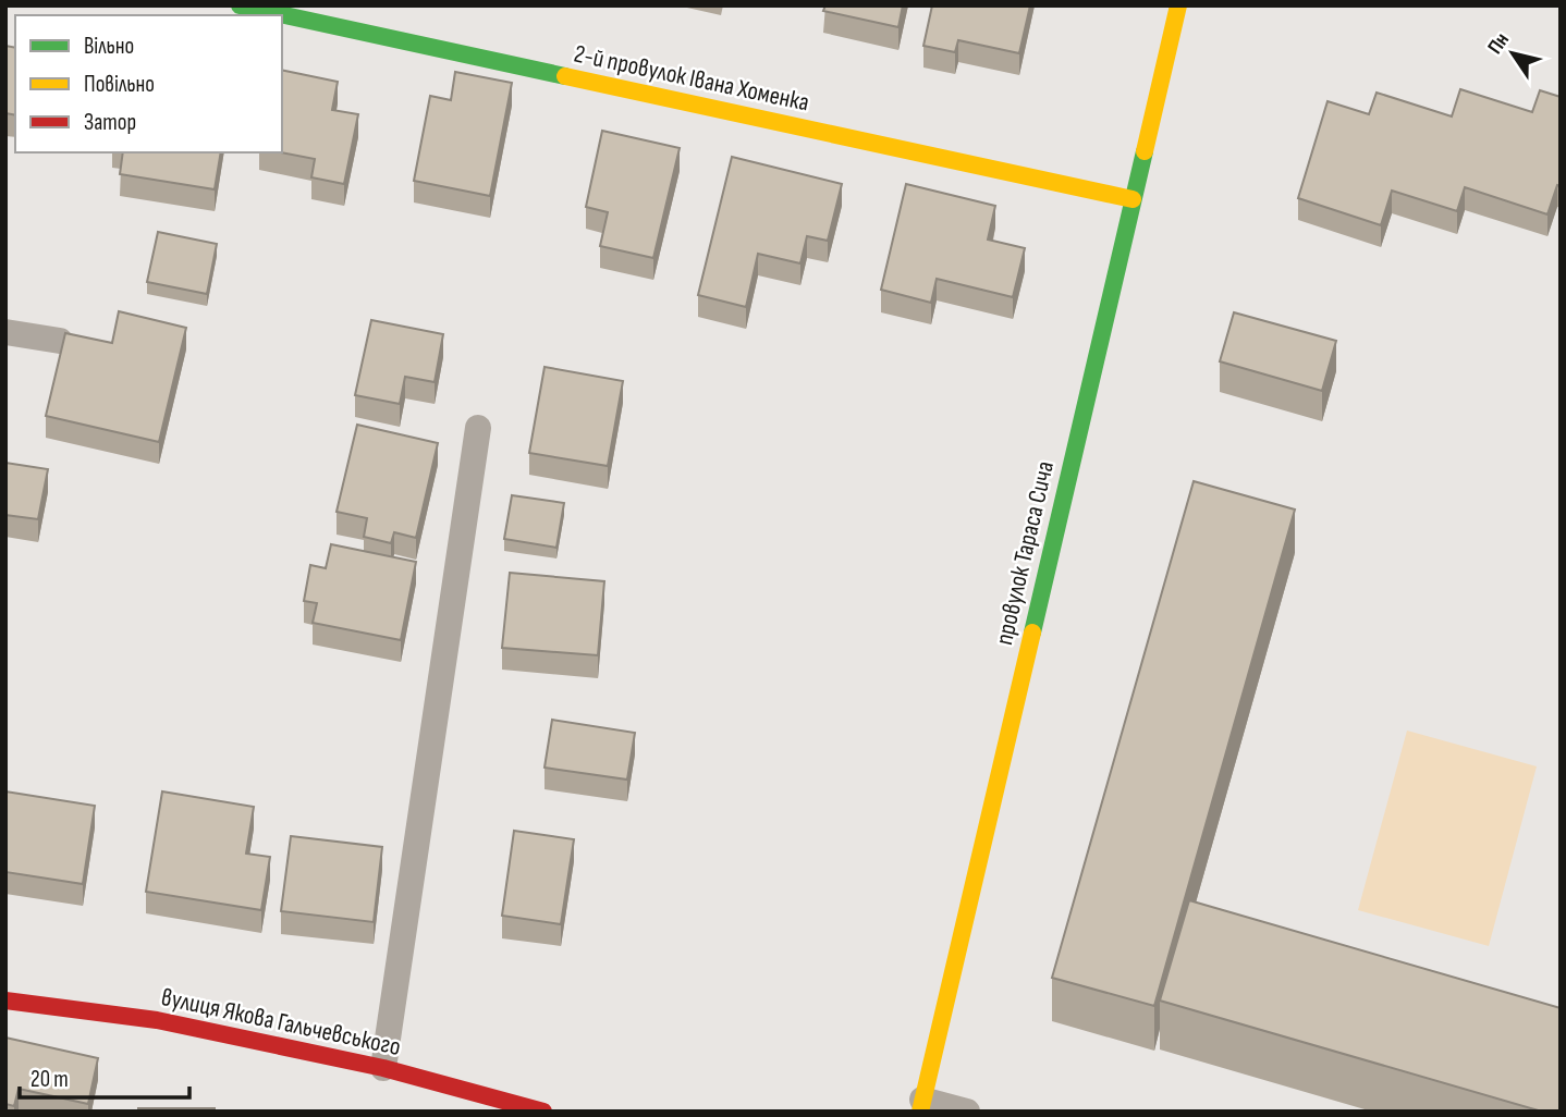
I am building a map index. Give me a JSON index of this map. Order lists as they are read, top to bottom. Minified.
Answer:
{"streets":{"street":["2-й провулок Івана Хоменка","провулок Тараса Сича","вулиця Якова Гальчевського"]},"crossings":[["2-й провулок Івана Хоменка","провулок Тараса Сича"]],"legend":["Вільно","Повільно","Затор"],"scale_bar":"20 m","north":"top left"}
